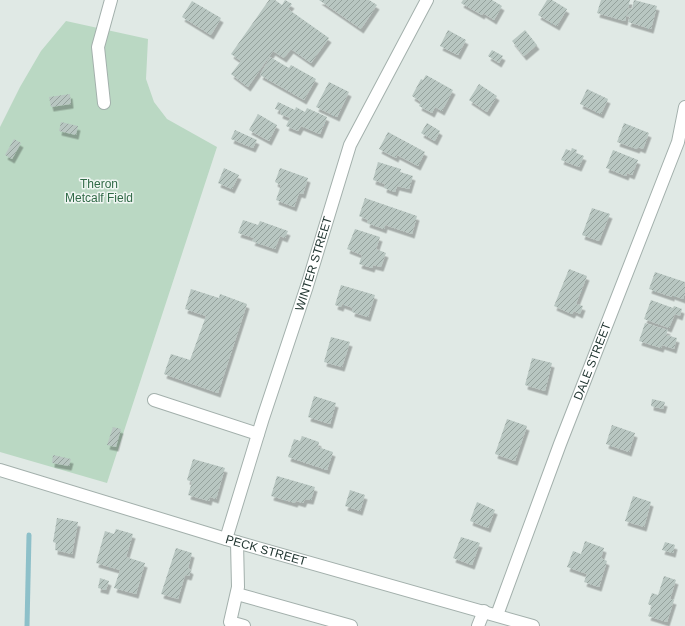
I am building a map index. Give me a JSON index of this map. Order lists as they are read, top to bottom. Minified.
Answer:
{"streets":{"street":["WINTER STREET","DALE STREET","PECK STREET"]},"crossings":[["WINTER STREET","PECK STREET"],["DALE STREET","PECK STREET"]],"parks":["Theron Metcalf Field"]}
